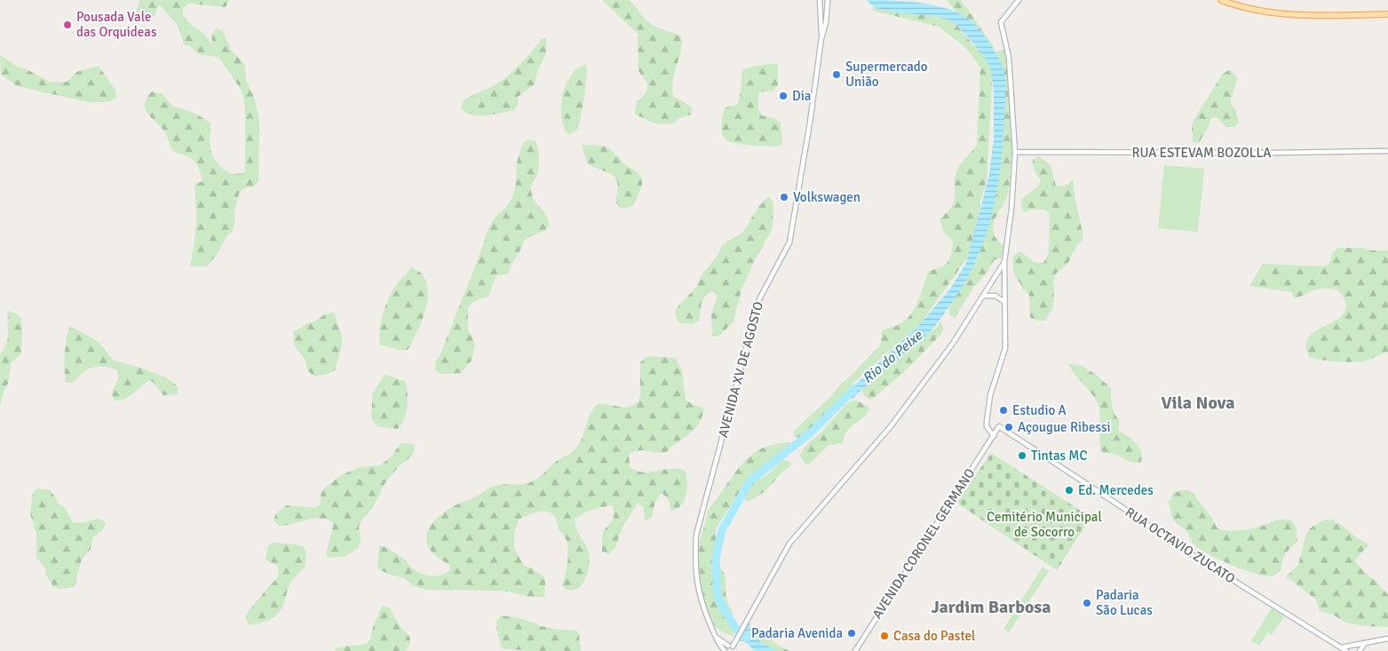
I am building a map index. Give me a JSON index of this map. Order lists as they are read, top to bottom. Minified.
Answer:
{"streets":{"street":["RUA ESTEVAM BOZOLLA","AVENIDA XV DE AGOSTO","AVENIDA CORONEL GERMANO","RUA OCTAVIO ZUCATO"]},"crossings":[["AVENIDA CORONEL GERMANO","RUA OCTAVIO ZUCATO"]],"districts":["Vila Nova","Jardim Barbosa"],"water":["Rio do Peixe"],"parks":["Cemitério Municipal de Socorro"],"places":["Pousada Vale das Orquideas","Supermercado União","Dia","Volkswagen","Estudio A","Açougue Ribessi","Tintas MC","Ed. Mercedes","Padaria São Lucas","Padaria Avenida","Casa do Pastel"]}
